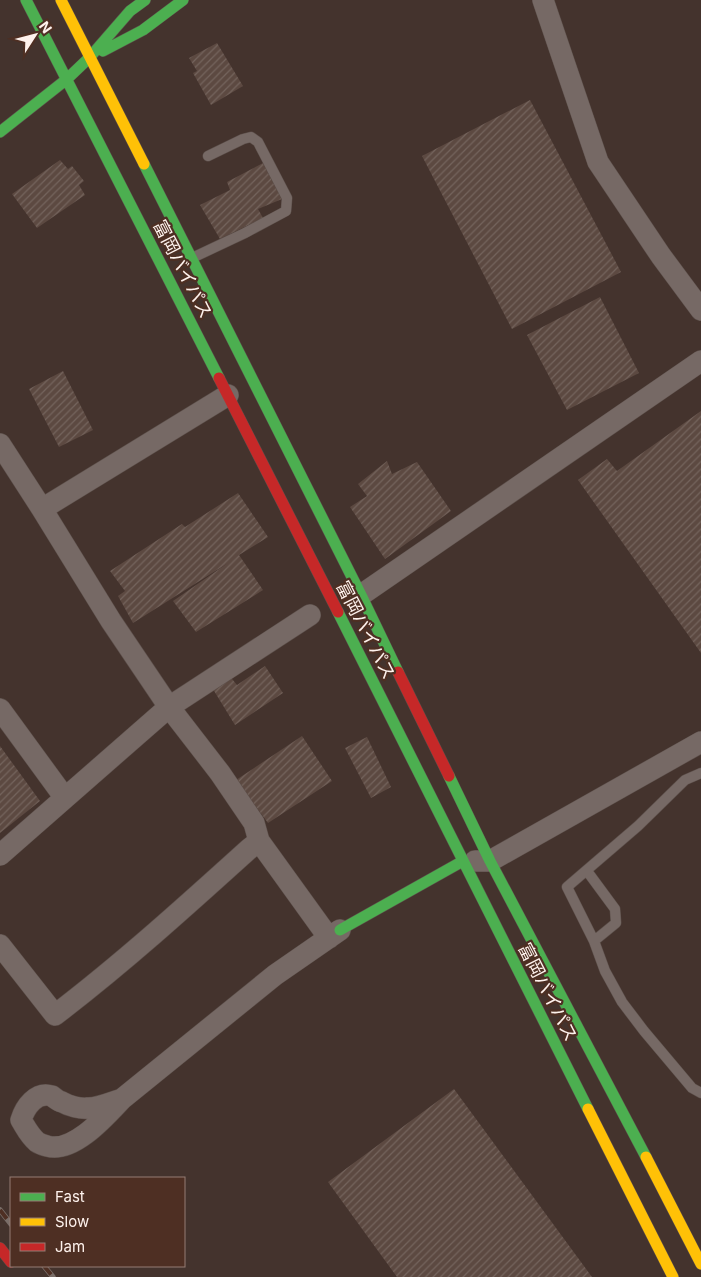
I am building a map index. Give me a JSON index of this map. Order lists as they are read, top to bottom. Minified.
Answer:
{"streets":{"main road":["富岡バイパス"]},"legend":["Fast","Slow","Jam"],"north":"top right"}
